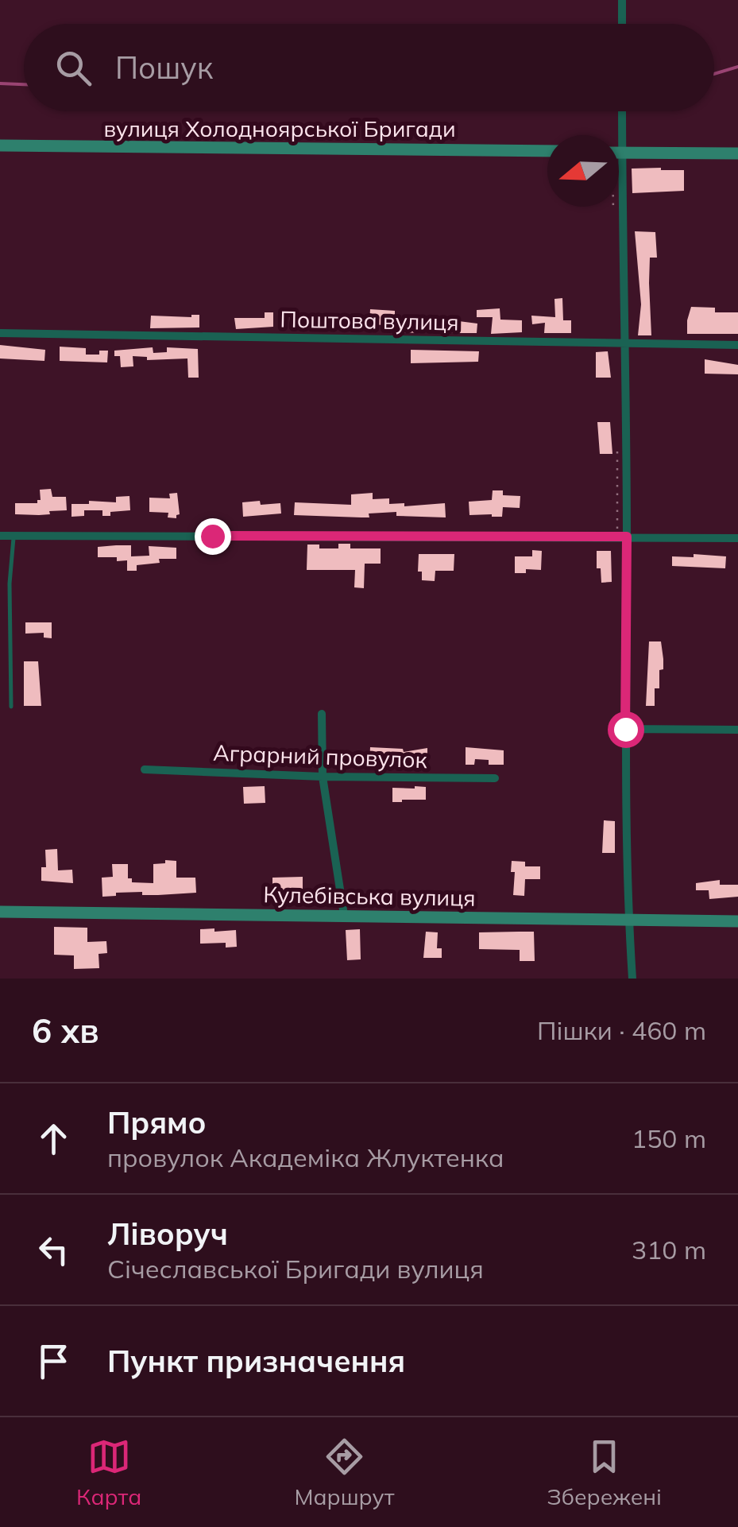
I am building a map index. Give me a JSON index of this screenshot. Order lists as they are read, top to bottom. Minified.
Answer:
{"streets":{"street":["вулиця Холодноярської Бригади","Поштова вулиця","Аграрний провулок","Кулебівська вулиця"]},"north":"left","page":{"search":"Пошук","heading":["6 хв","Пішки · 460 m"],"list":[["Прямо","провулок Академіка Жлуктенка","150 m"],["Ліворуч","Січеславської Бригади вулиця","310 m"],"Пункт призначення"],"nav":["Карта","Маршрут","Збережені"]}}
